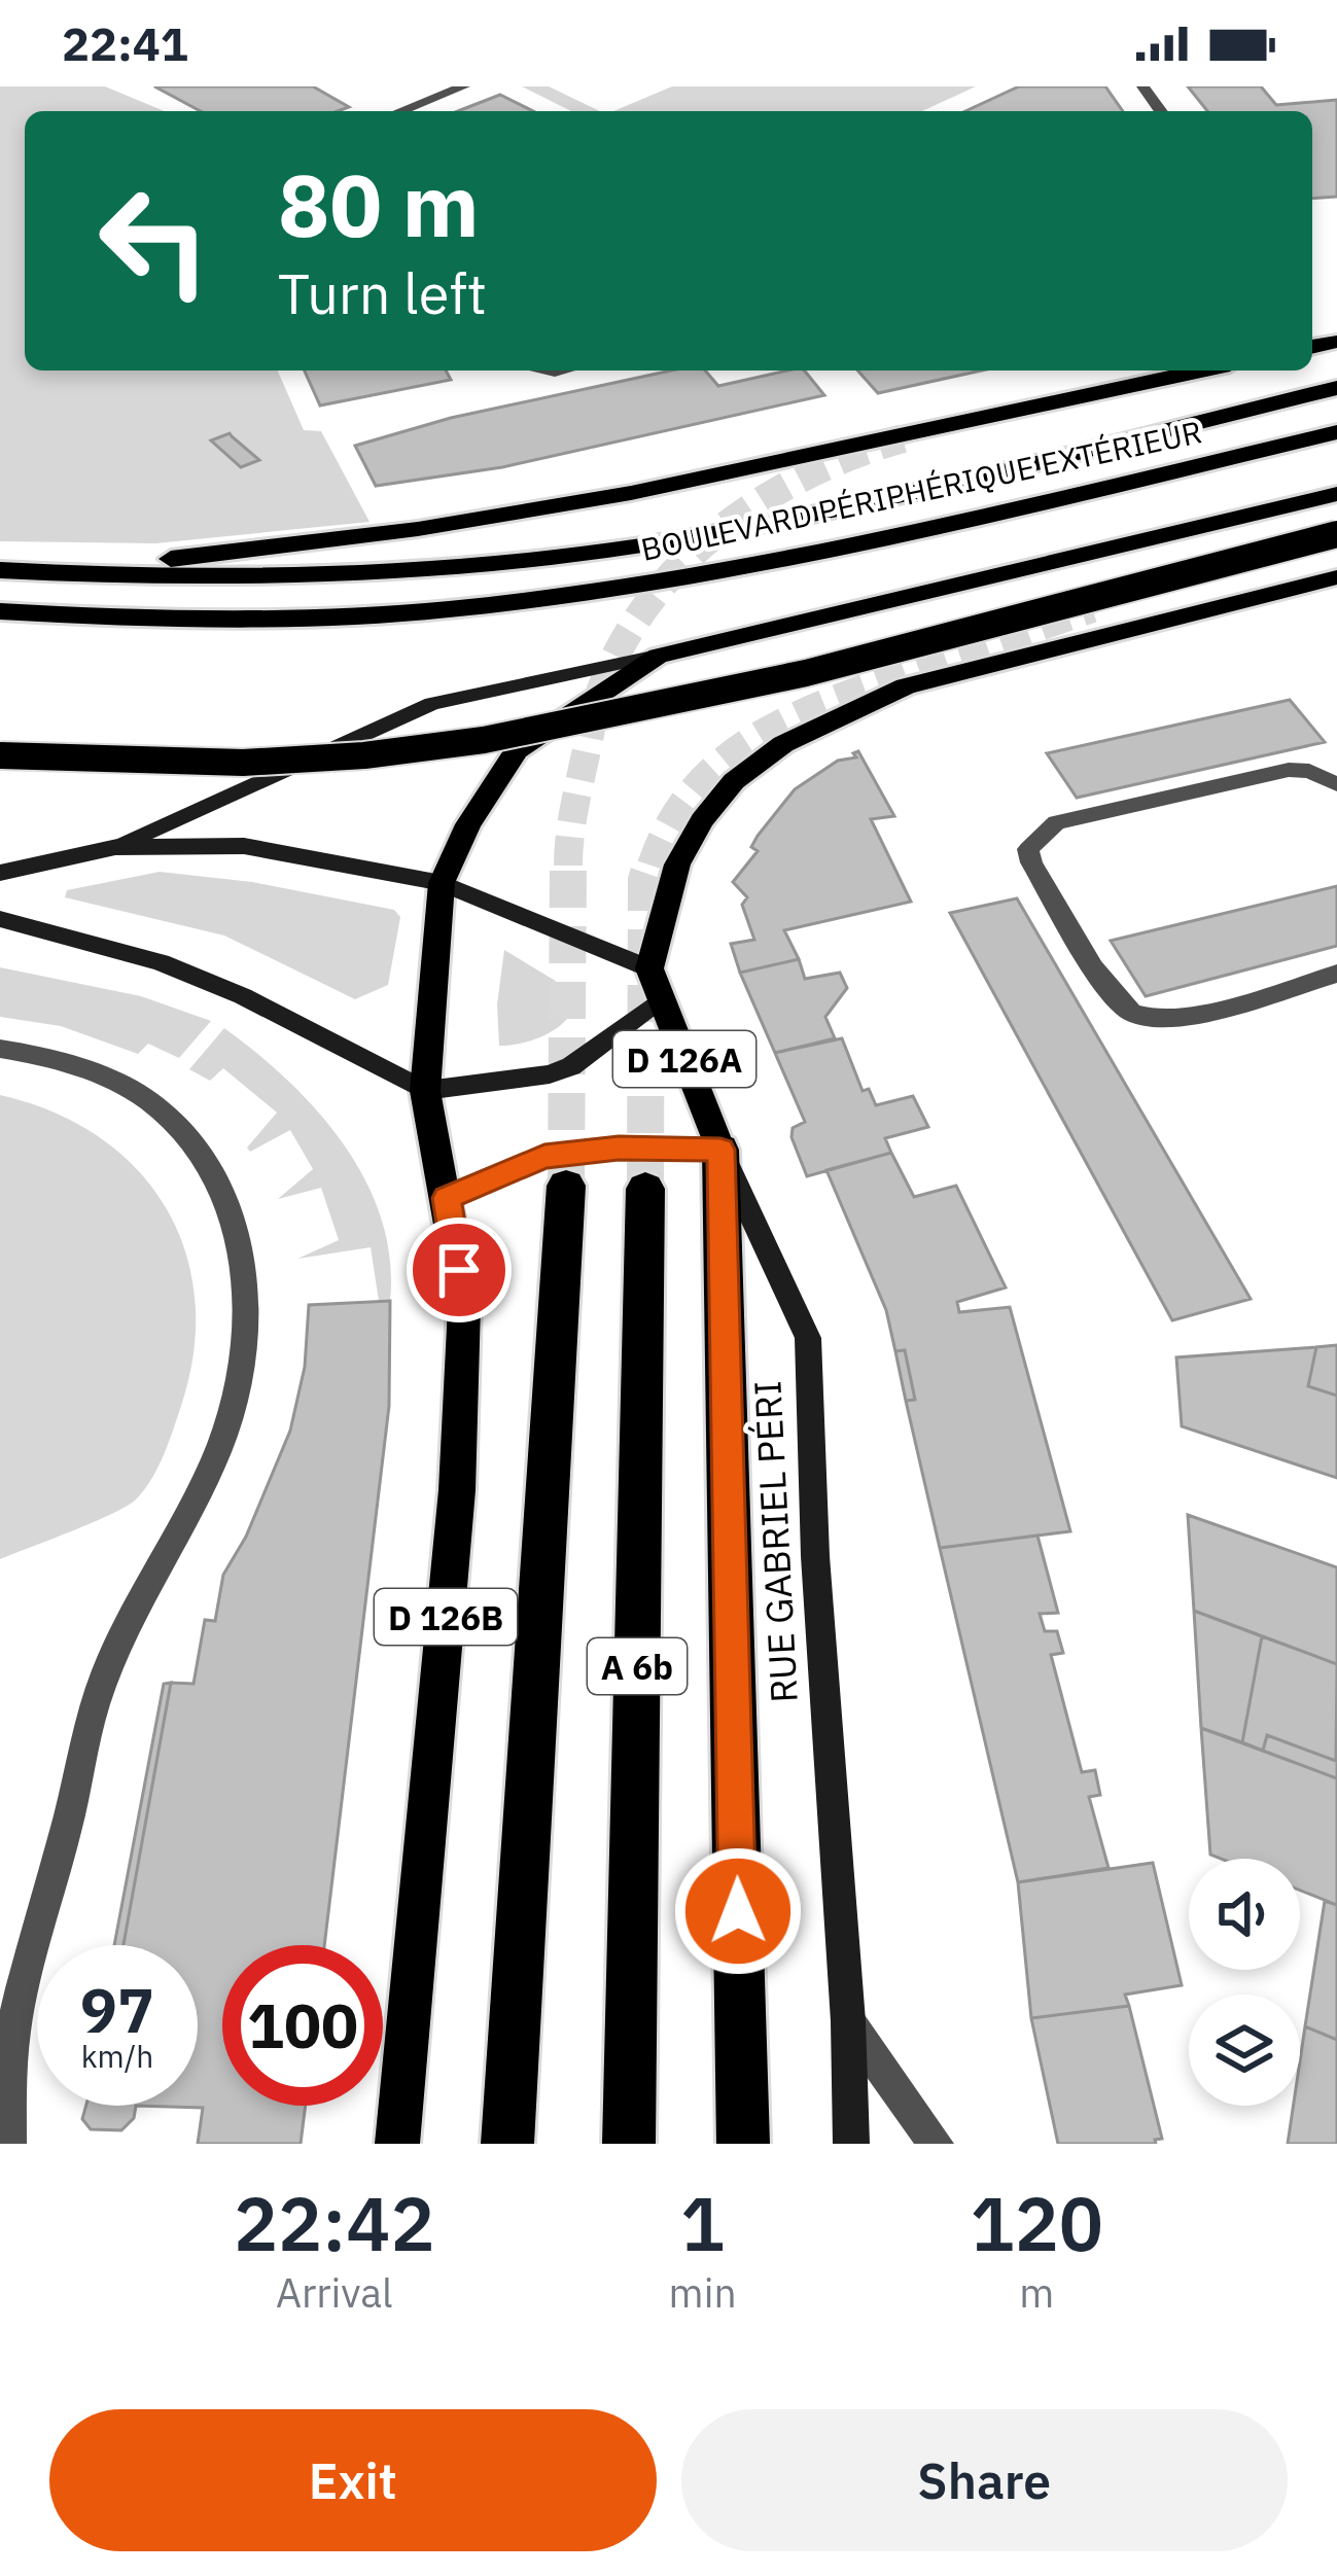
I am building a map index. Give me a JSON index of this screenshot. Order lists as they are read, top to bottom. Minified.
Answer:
{"streets":{"highway":["BOULEVARD PÉRIPHÉRIQUE EXTÉRIEUR","A 6b"],"main road":["D 126A","RUE GABRIEL PÉRI","D 126B"]},"page":{"status":"22:41","turn":["80 m","Turn left"],"speed":"97 km/h","limit":"100","eta":["22:42","Arrival","1","min","120","m"],"buttons":["Exit","Share"]}}
